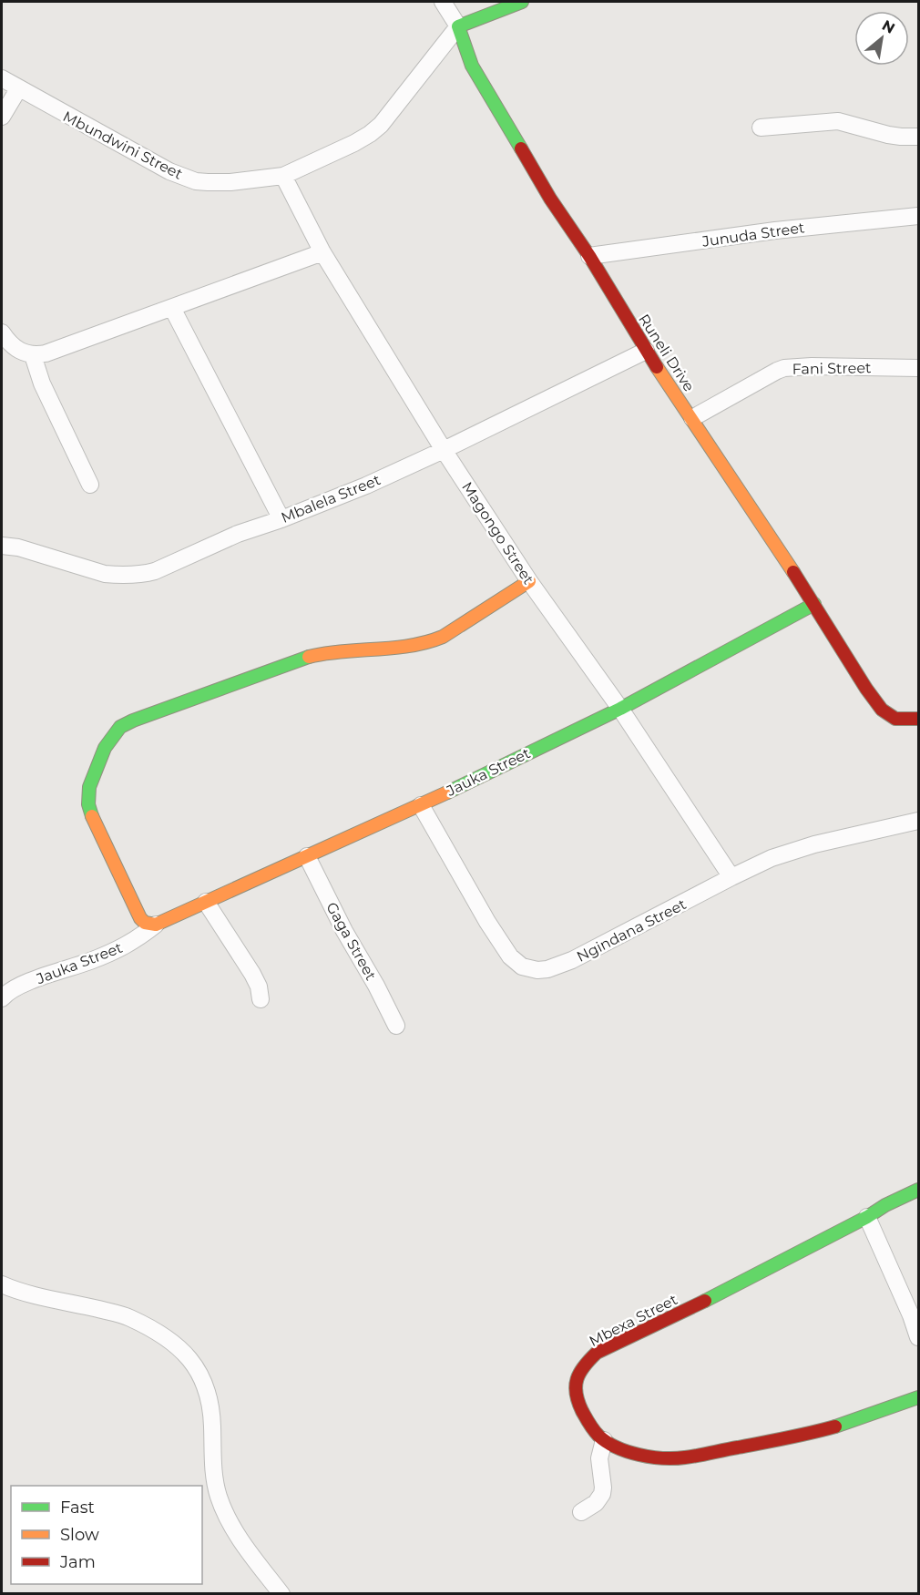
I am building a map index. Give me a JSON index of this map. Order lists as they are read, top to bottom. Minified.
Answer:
{"streets":{"street":["Mbundwini Street","Junuda Street","Runeli Drive","Fani Street","Mbalela Street","Magongo Street","Jauka Street","Ngindana Street","Gaga Street","Mbexa Street"]},"crossings":[["Mbundwini Street","Runeli Drive"],["Mbundwini Street","Magongo Street"],["Junuda Street","Runeli Drive"],["Runeli Drive","Fani Street"],["Runeli Drive","Mbalela Street"],["Runeli Drive","Jauka Street"],["Mbalela Street","Magongo Street"],["Magongo Street","Jauka Street"],["Magongo Street","Ngindana Street"],["Jauka Street","Ngindana Street"],["Jauka Street","Gaga Street"]],"legend":["Fast","Slow","Jam"],"north":"top right"}
